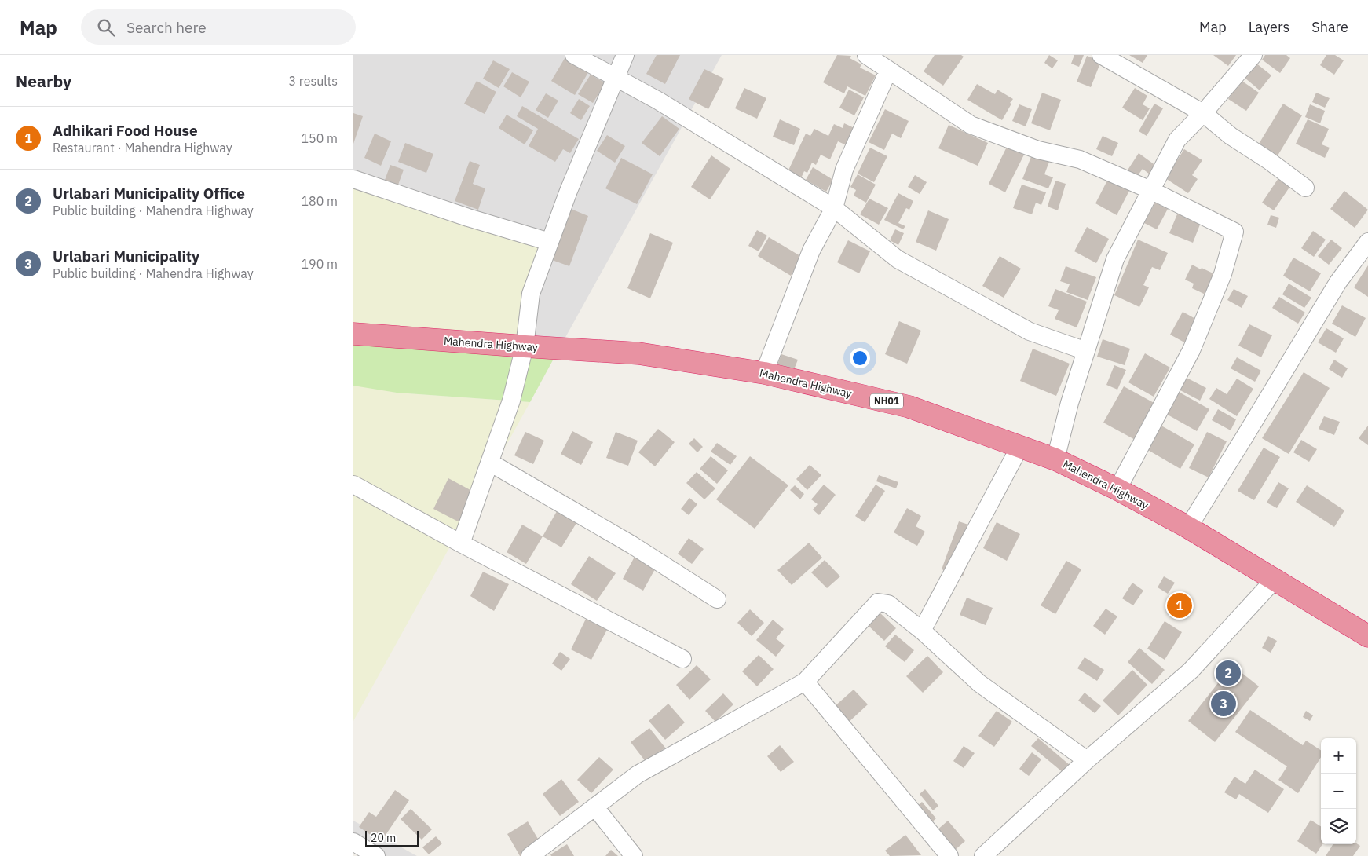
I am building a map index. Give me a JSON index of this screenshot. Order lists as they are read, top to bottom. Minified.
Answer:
{"streets":{"highway":["Mahendra Highway","NH01"]},"scale_bar":"20 m","page":{"header":"Map","search":"Search here","nav":["Map","Layers","Share"],"heading":["Nearby","3 results"],"list":[{"mark":"1","name":"Adhikari Food House","note":"Restaurant · Mahendra Highway","value":"150 m"},{"mark":"2","name":"Urlabari Municipality Office","note":"Public building · Mahendra Highway","value":"180 m"},{"mark":"3","name":"Urlabari Municipality","note":"Public building · Mahendra Highway","value":"190 m"}],"pins":["1","2","3"],"map_buttons":["+","−"],"scale":"20 m"}}
